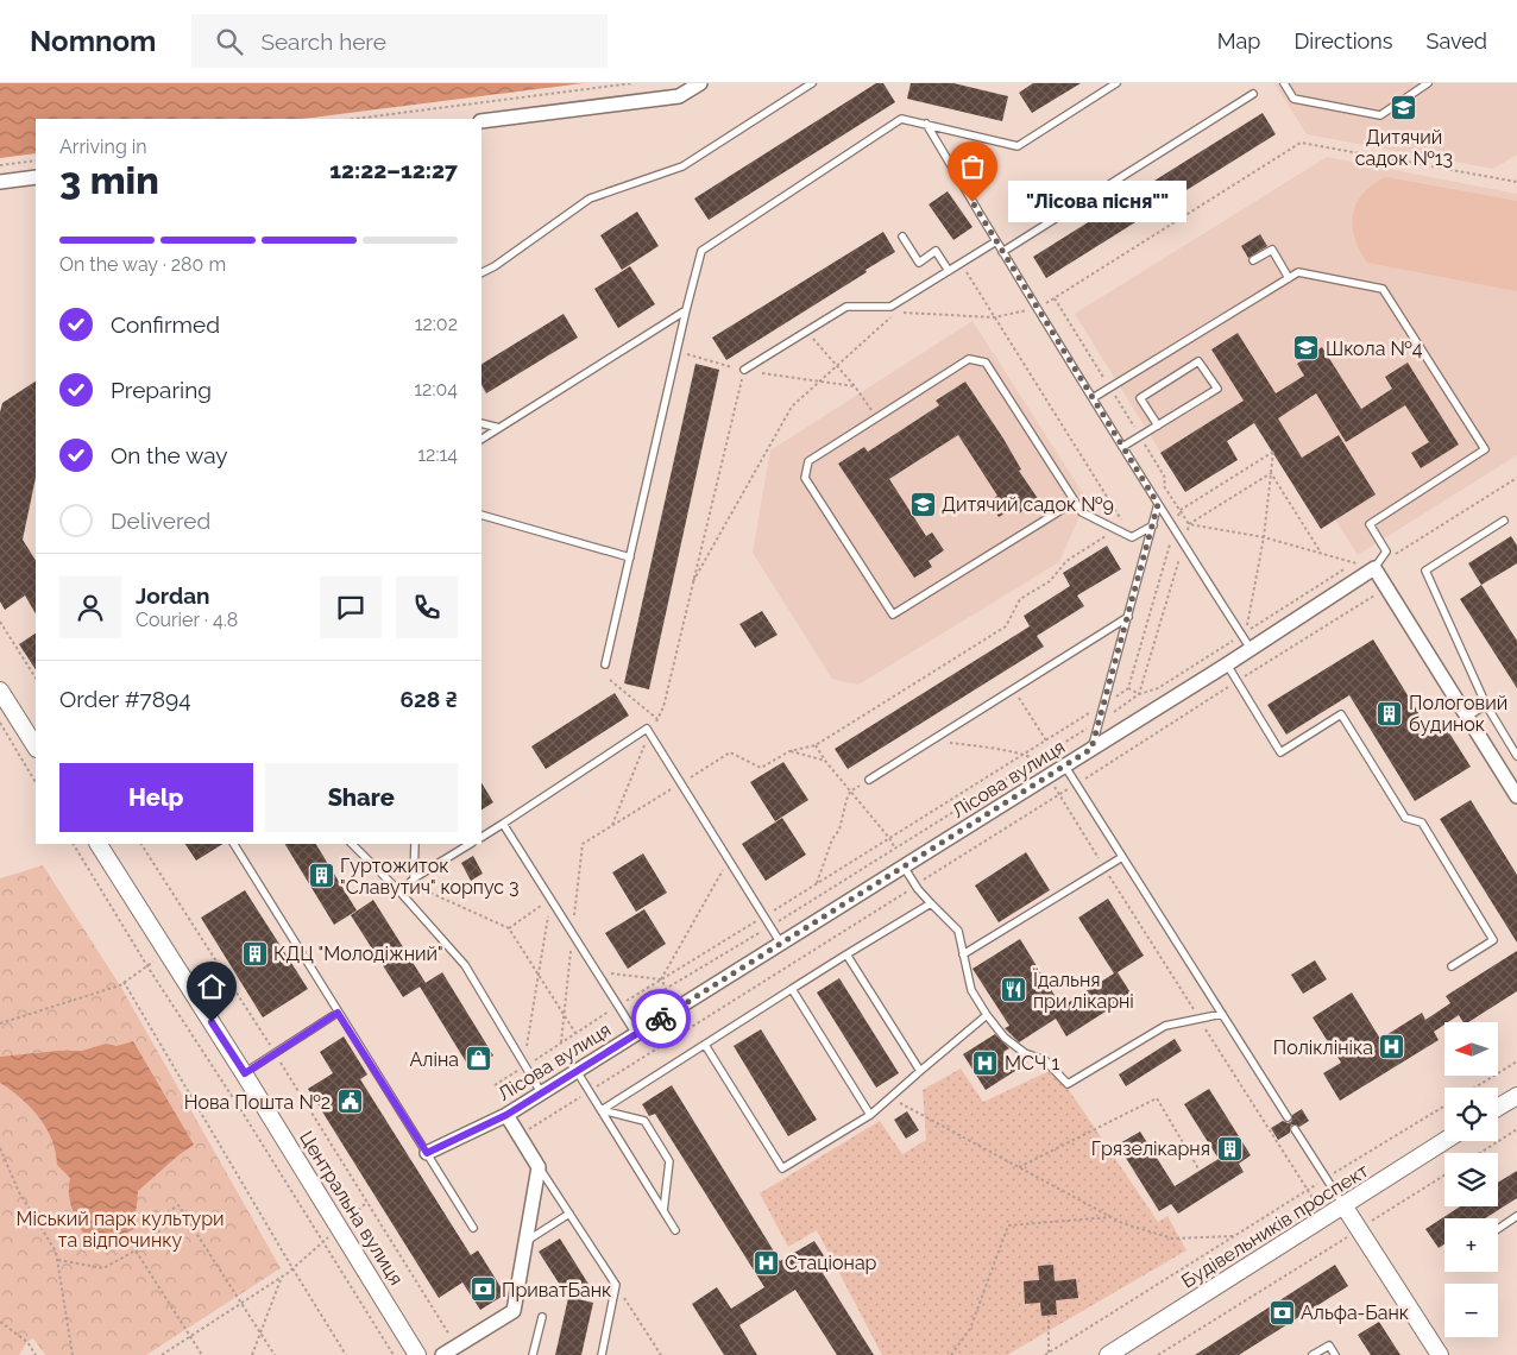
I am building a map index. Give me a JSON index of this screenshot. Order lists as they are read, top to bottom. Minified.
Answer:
{"streets":{"street":["Лісова вулиця","Центральна вулиця","Будівельників проспект"]},"parks":["Міський парк культури та відпочинку"],"places":{"school or university":["Дитячий садок №13","Школа №4","Дитячий садок №9"],"other":["\"Лісова пісня\"\""],"building":["Пологовий будинок","Гуртожиток \"Славутич\" корпус 3","КДЦ \"Молодіжний\"","Грязелікарня"],"restaurant":["Їдальня при лікарні"],"hospital":["Поліклініка","МСЧ 1","Стаціонар"],"shop":["Аліна"],"public building":["Нова Пошта №2"],"bank":["ПриватБанк","Альфа-Банк"]},"north":"left","page":{"header":"Nomnom","search":"Search here","nav":["Map","Directions","Saved"],"heading":["3 min","Arriving in","12:22–12:27"],"panel":["Jordan","Courier · 4.8","Order #7894","628 ₴"],"bubble":"\"Лісова пісня\"\"","bar":"On the way · 280 m","list":[["Confirmed","12:02"],["Preparing","12:04"],["On the way","12:14"],"Delivered"],"buttons":["Help","Share"],"map_buttons":["+","−"]}}
